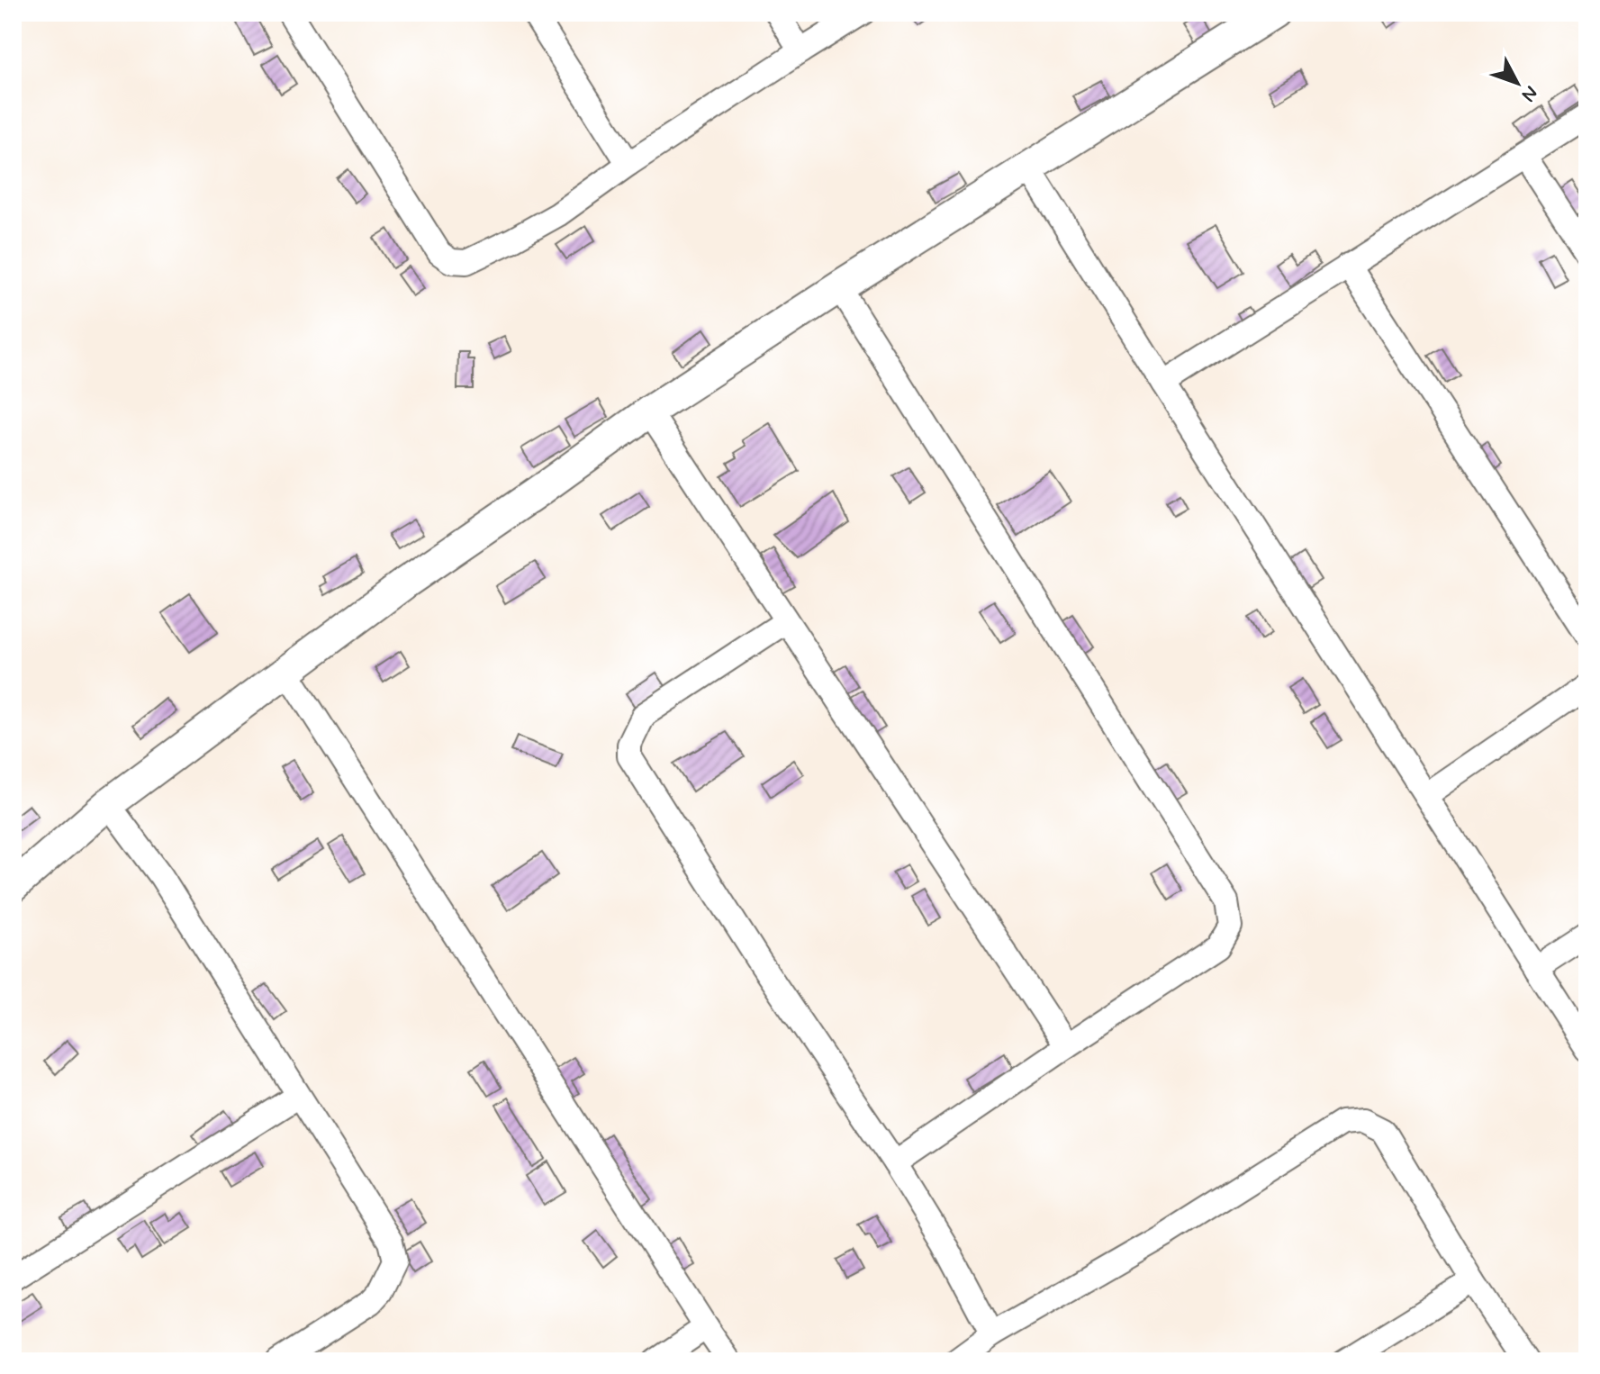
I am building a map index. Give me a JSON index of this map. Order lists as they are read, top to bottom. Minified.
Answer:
{"north":"bottom right"}
